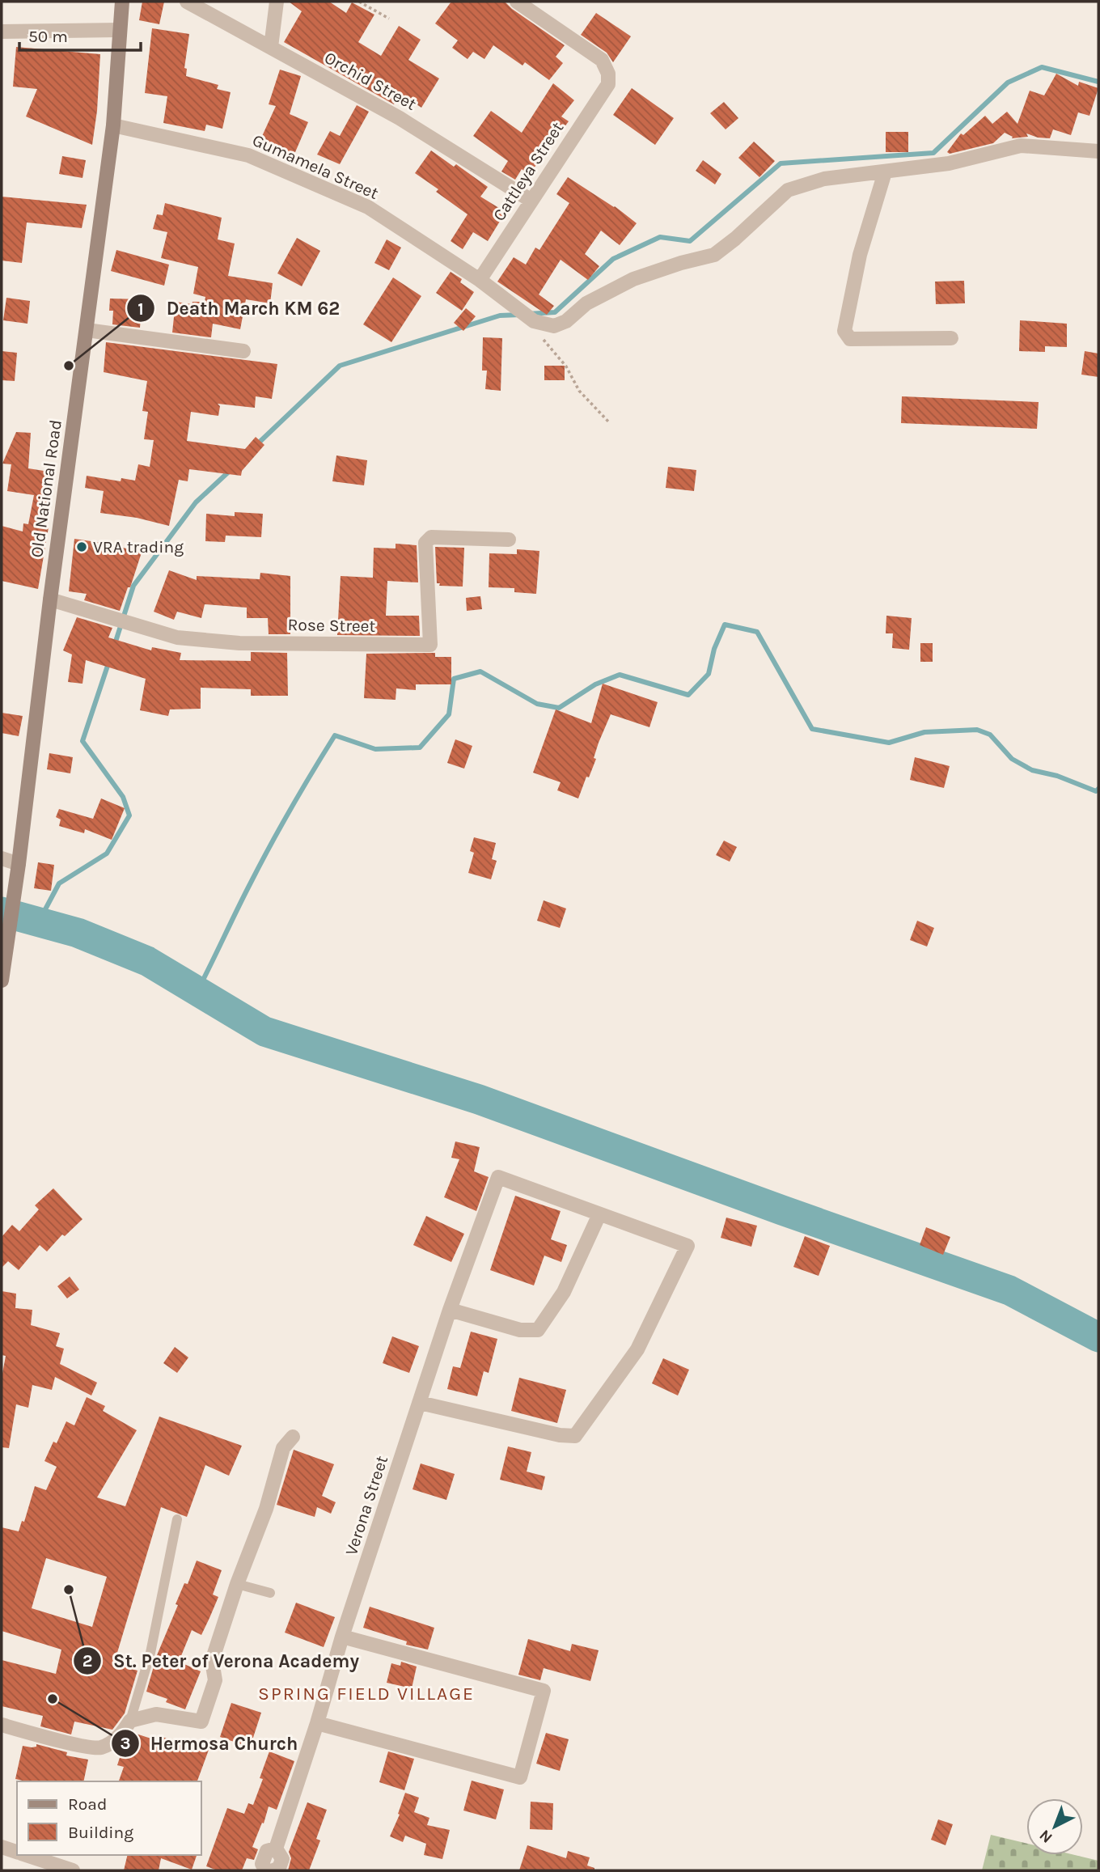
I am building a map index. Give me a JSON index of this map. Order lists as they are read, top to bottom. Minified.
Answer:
{"streets":{"main road":["Old National Road"],"street":["Orchid Street","Gumamela Street","Cattleya Street","Rose Street","Verona Street"]},"crossings":[["Orchid Street","Cattleya Street"],["Gumamela Street","Cattleya Street"],["Gumamela Street","Old National Road"],["Old National Road","Rose Street"]],"districts":["SPRING FIELD VILLAGE"],"places":["Death March KM 62","VRA trading","St. Peter of Verona Academy","Hermosa Church"],"legend":["Road","Building"],"scale_bar":"50 m","north":"bottom left"}
